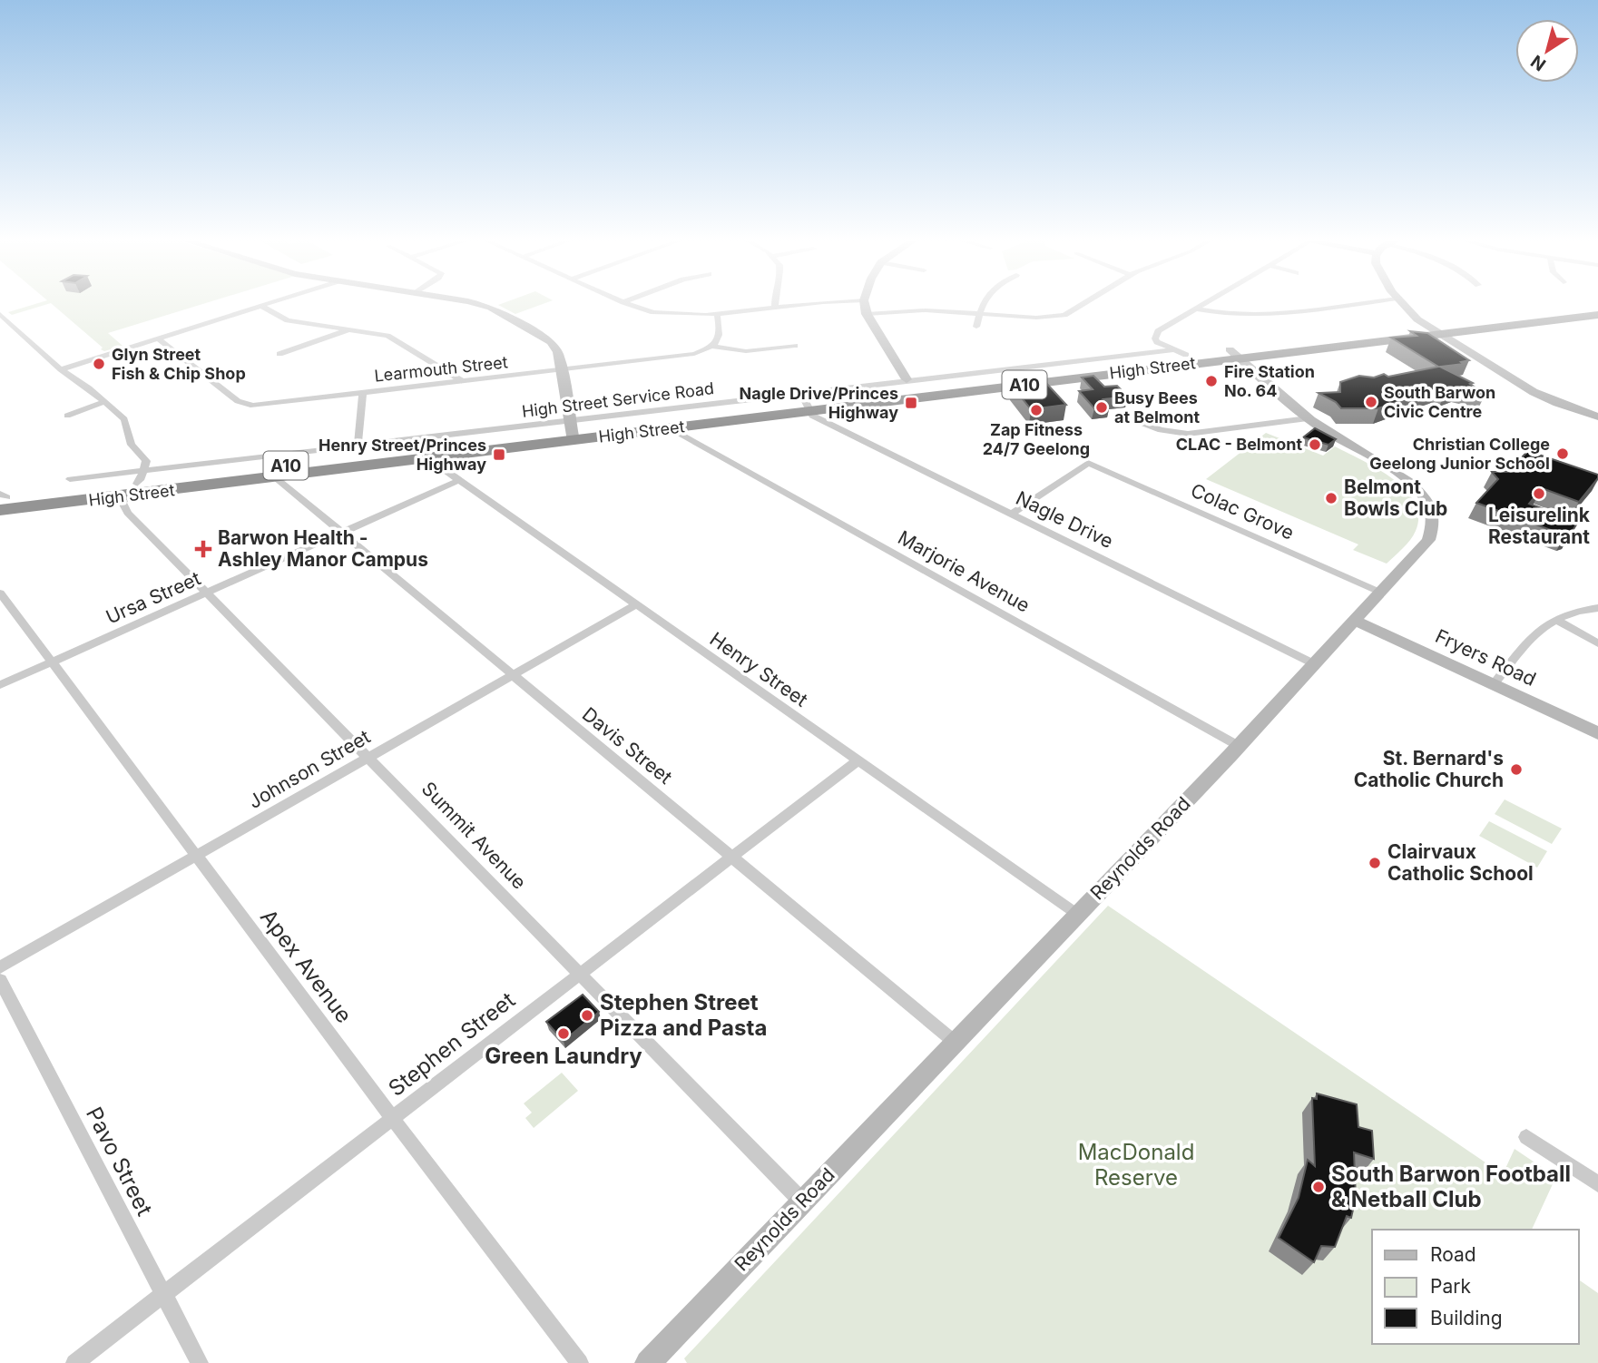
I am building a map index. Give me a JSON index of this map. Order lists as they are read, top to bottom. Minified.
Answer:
{"streets":{"highway":["High Street","A10"],"street":["Learmouth Street","High Street Service Road","Colac Grove","Nagle Drive","Marjorie Avenue","Ursa Street","Fryers Road","Henry Street","Davis Street","Johnson Street","Summit Avenue","Reynolds Road","Apex Avenue","Stephen Street","Pavo Street"]},"crossings":[["High Street","A10"],["High Street","High Street Service Road"],["High Street","Nagle Drive"],["High Street","Marjorie Avenue"],["High Street","Henry Street"],["High Street","Davis Street"],["High Street","Summit Avenue"],["High Street","Reynolds Road"],["A10","Reynolds Road"],["High Street Service Road","Summit Avenue"],["Colac Grove","Nagle Drive"],["Colac Grove","Reynolds Road"],["Nagle Drive","Reynolds Road"],["Marjorie Avenue","Reynolds Road"],["Ursa Street","Henry Street"],["Ursa Street","Davis Street"],["Ursa Street","Summit Avenue"],["Ursa Street","Apex Avenue"],["Fryers Road","Reynolds Road"],["Henry Street","Johnson Street"],["Henry Street","Reynolds Road"],["Henry Street","Stephen Street"],["Davis Street","Johnson Street"],["Davis Street","Reynolds Road"],["Davis Street","Stephen Street"],["Johnson Street","Summit Avenue"],["Johnson Street","Apex Avenue"],["Summit Avenue","Reynolds Road"],["Summit Avenue","Stephen Street"],["Apex Avenue","Stephen Street"],["Stephen Street","Pavo Street"]],"parks":["MacDonald Reserve"],"places":{"other":["Glyn Street Fish & Chip Shop","Fire Station No. 64","South Barwon Civic Centre","Busy Bees at Belmont","Zap Fitness 24/7 Geelong","CLAC - Belmont","Christian College Geelong Junior School","Leisurelink Restaurant","Belmont Bowls Club","St. Bernard's Catholic Church","Clairvaux Catholic School","Stephen Street Pizza and Pasta","Green Laundry","South Barwon Football & Netball Club"],"transit":["Nagle Drive/Princes Highway","Henry Street/Princes Highway"],"health":["Barwon Health - Ashley Manor Campus"]},"legend":["Road","Park","Building"],"north":"bottom left"}
